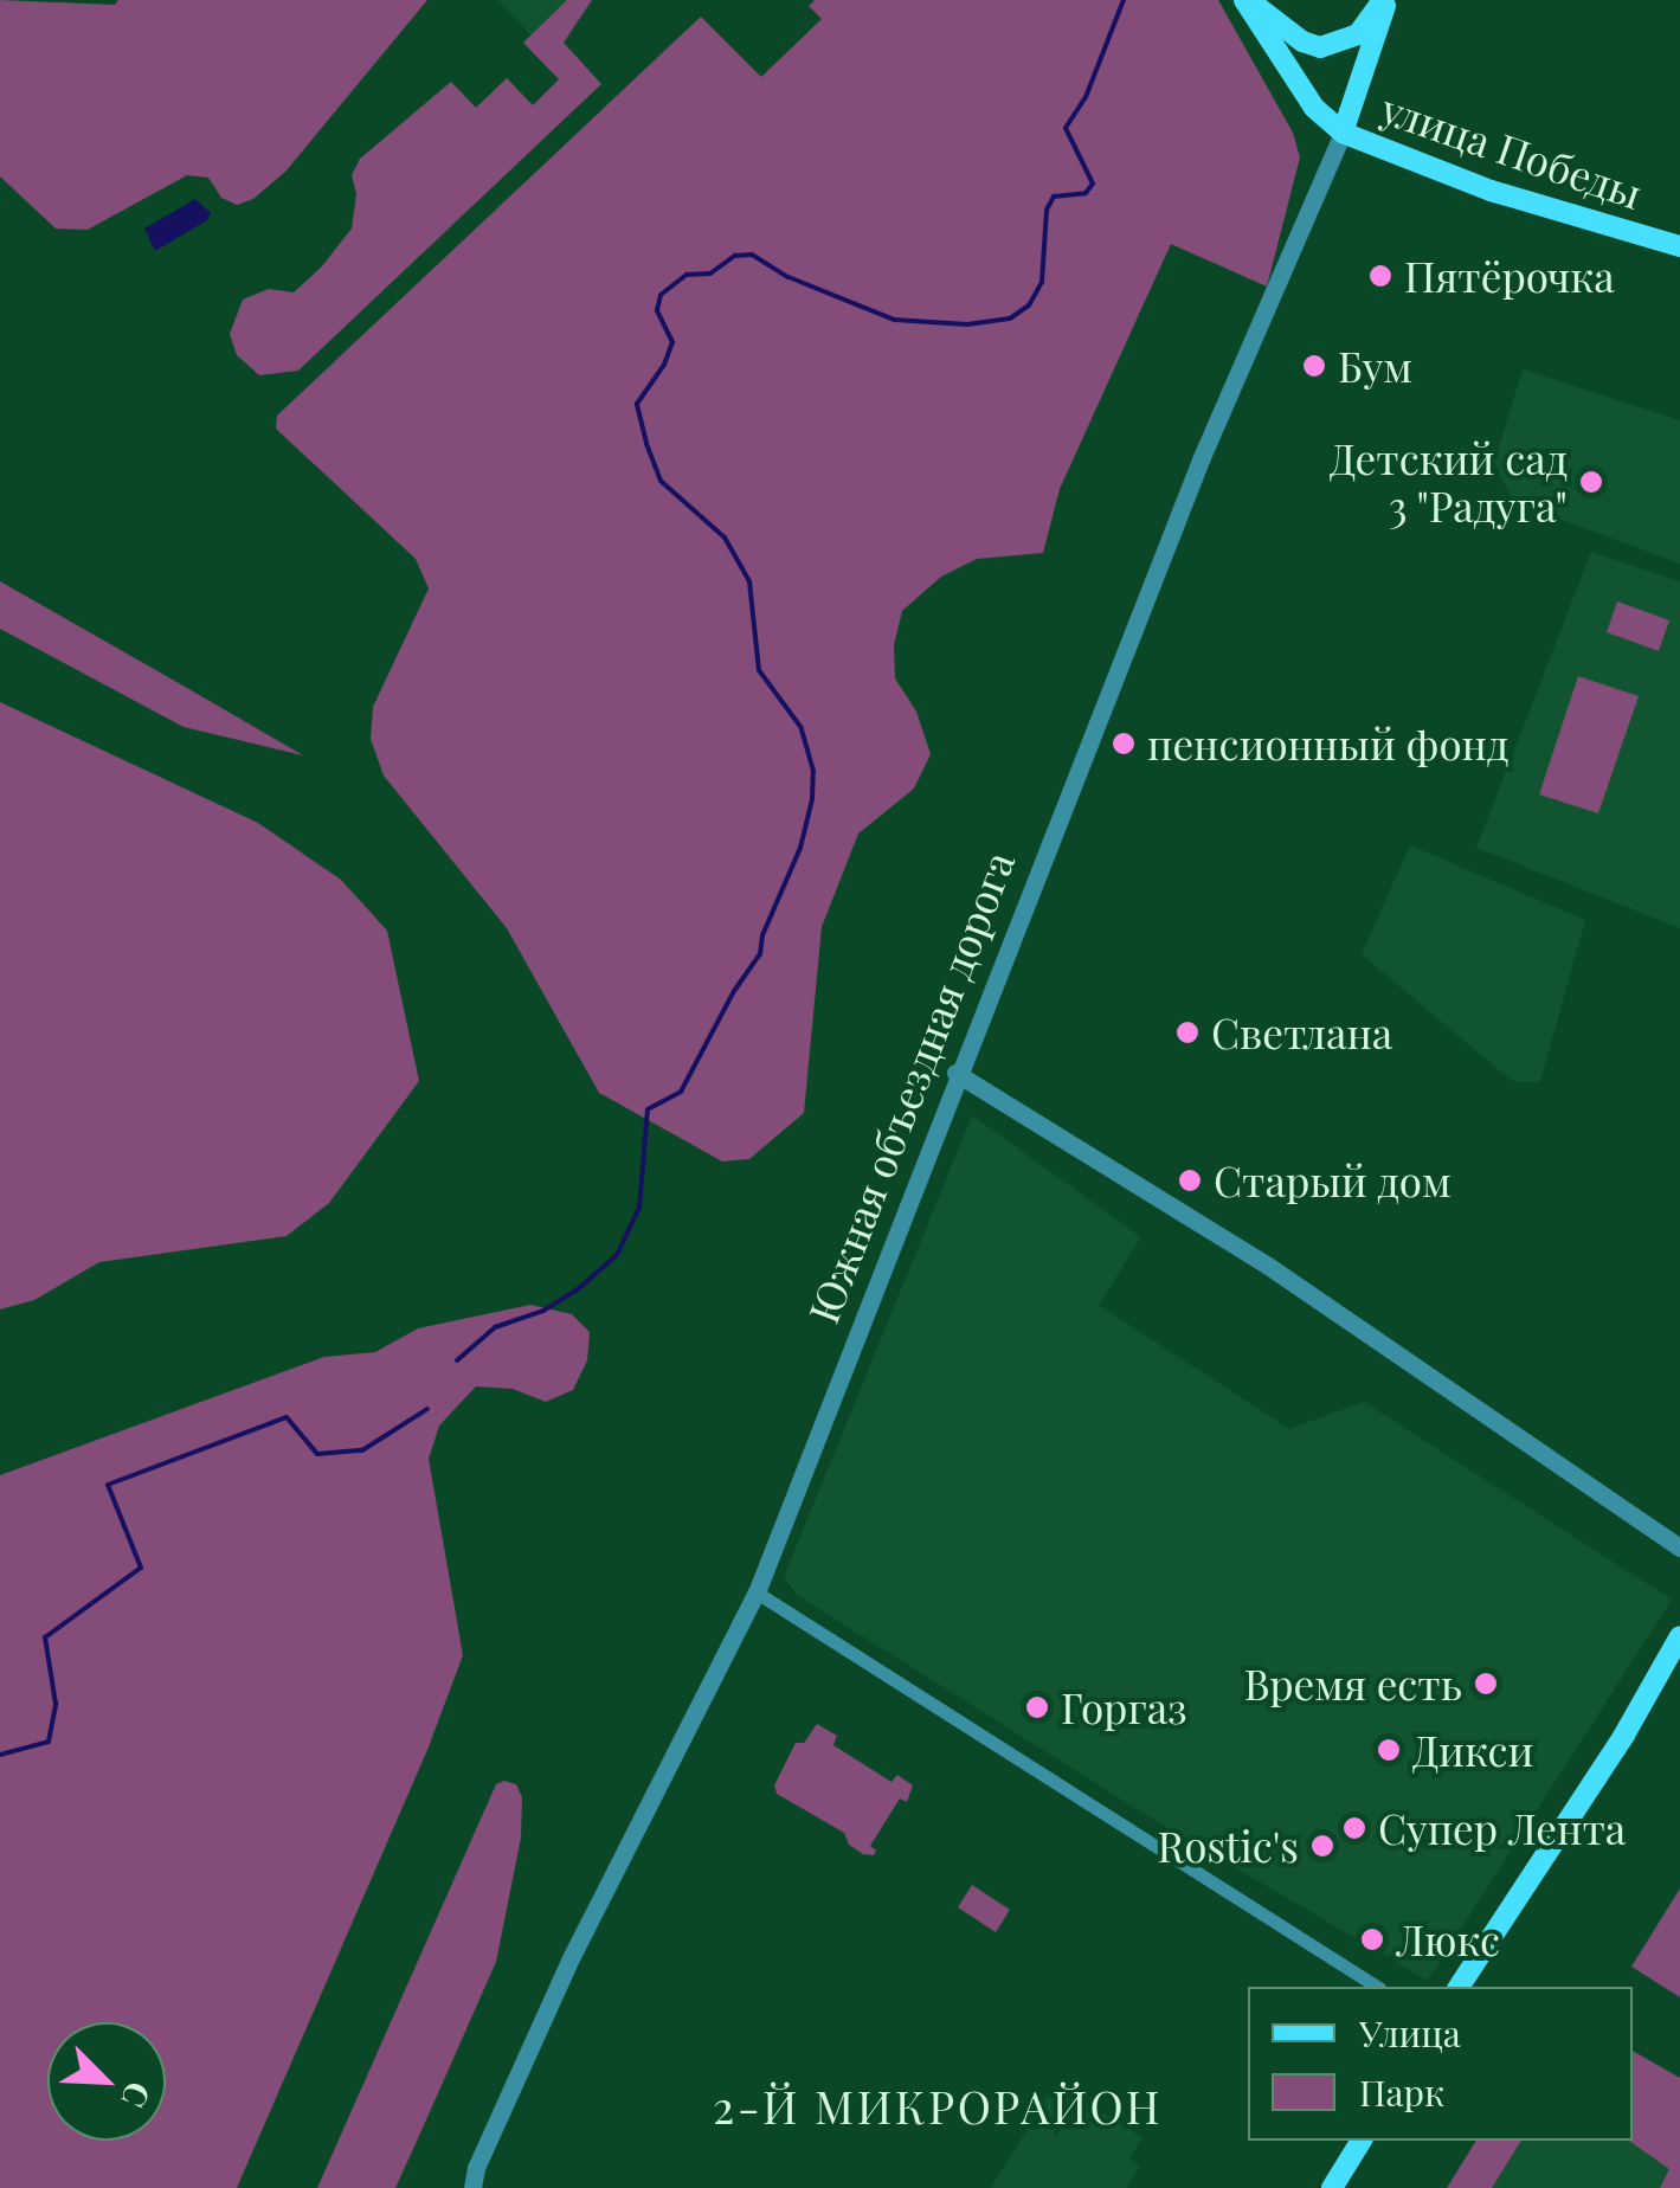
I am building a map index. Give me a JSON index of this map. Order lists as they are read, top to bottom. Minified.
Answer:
{"streets":{"main road":["улица Победы","Южная объездная дорога"]},"crossings":[["улица Победы","Южная объездная дорога"]],"districts":["2-Й МИКРОРАЙОН"],"places":["Пятёрочка","Бум","Детский сад 3 \"Радуга\"","пенсионный фонд","Светлана","Старый дом","Время есть","Горгаз","Дикси","Супер Лента","Rostic's","Люкс"],"legend":["Улица","Парк"],"north":"bottom right"}
